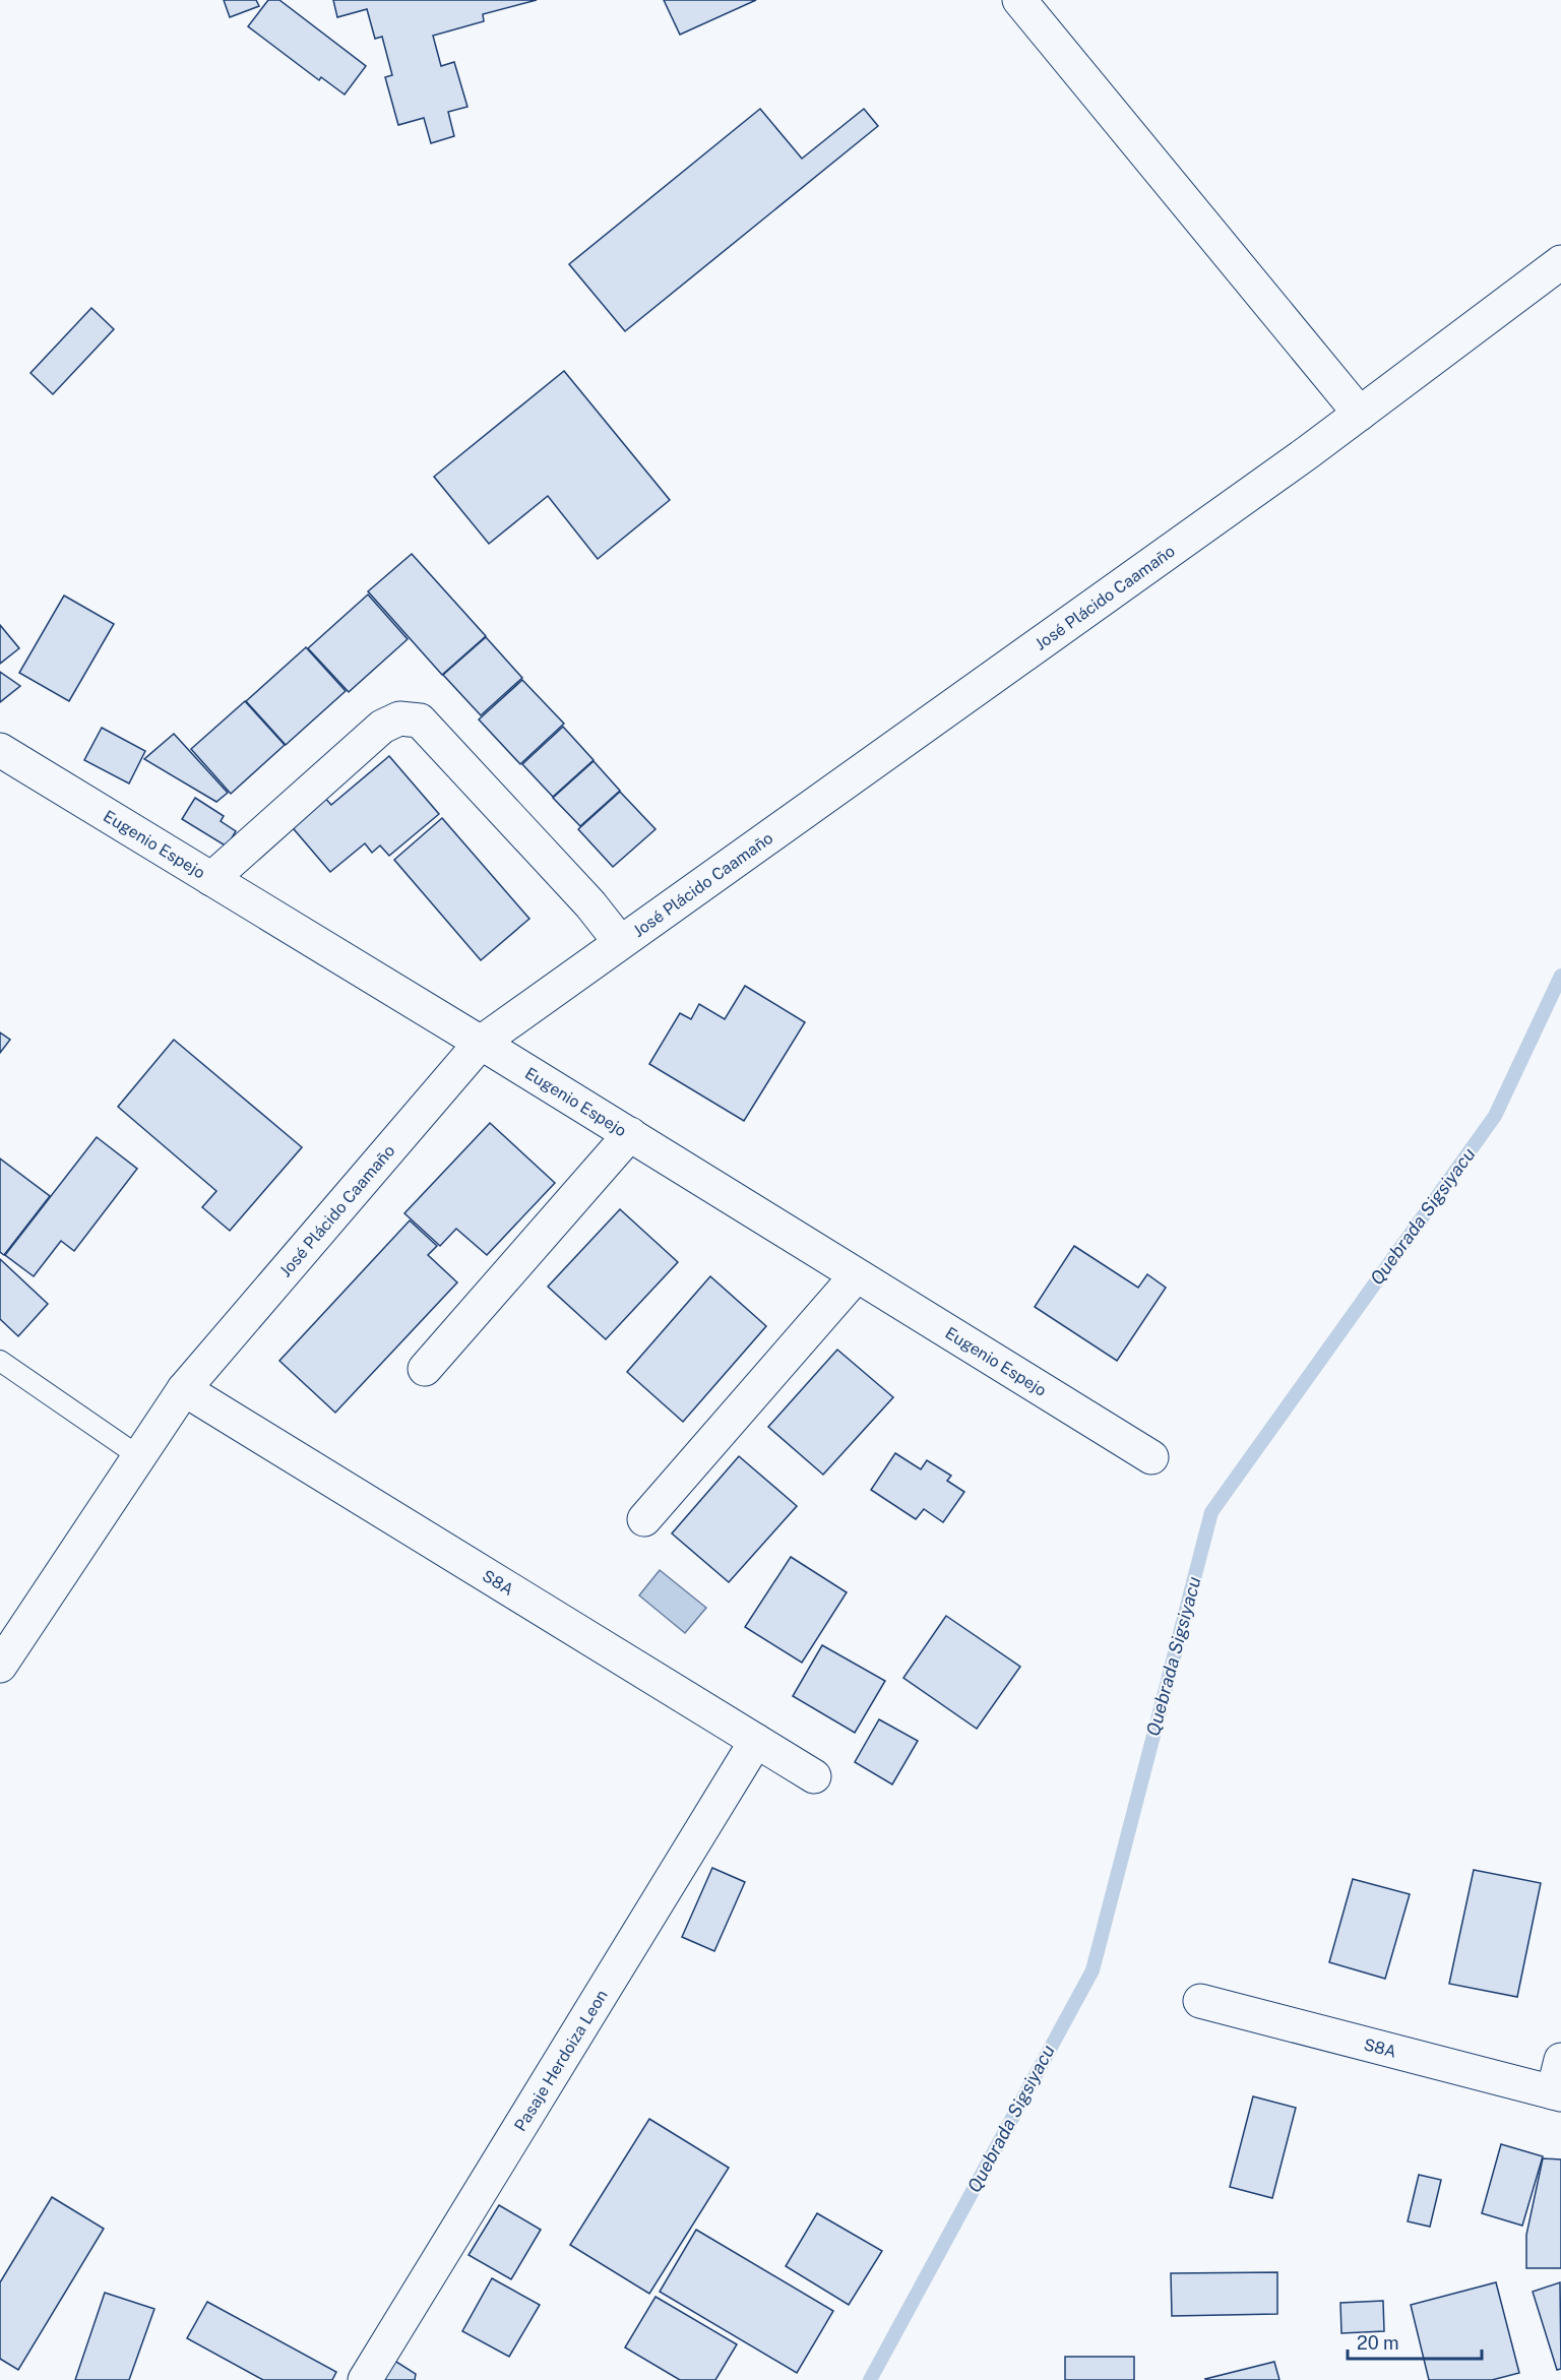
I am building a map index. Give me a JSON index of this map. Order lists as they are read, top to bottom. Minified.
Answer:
{"streets":{"street":["José Plácido Caamaño","Eugenio Espejo","S8A","Pasaje Herdoiza Leon"]},"crossings":[["José Plácido Caamaño","Eugenio Espejo"],["José Plácido Caamaño","S8A"],["S8A","Pasaje Herdoiza Leon"]],"water":["Quebrada Sigsiyacu"],"scale_bar":"20 m"}
